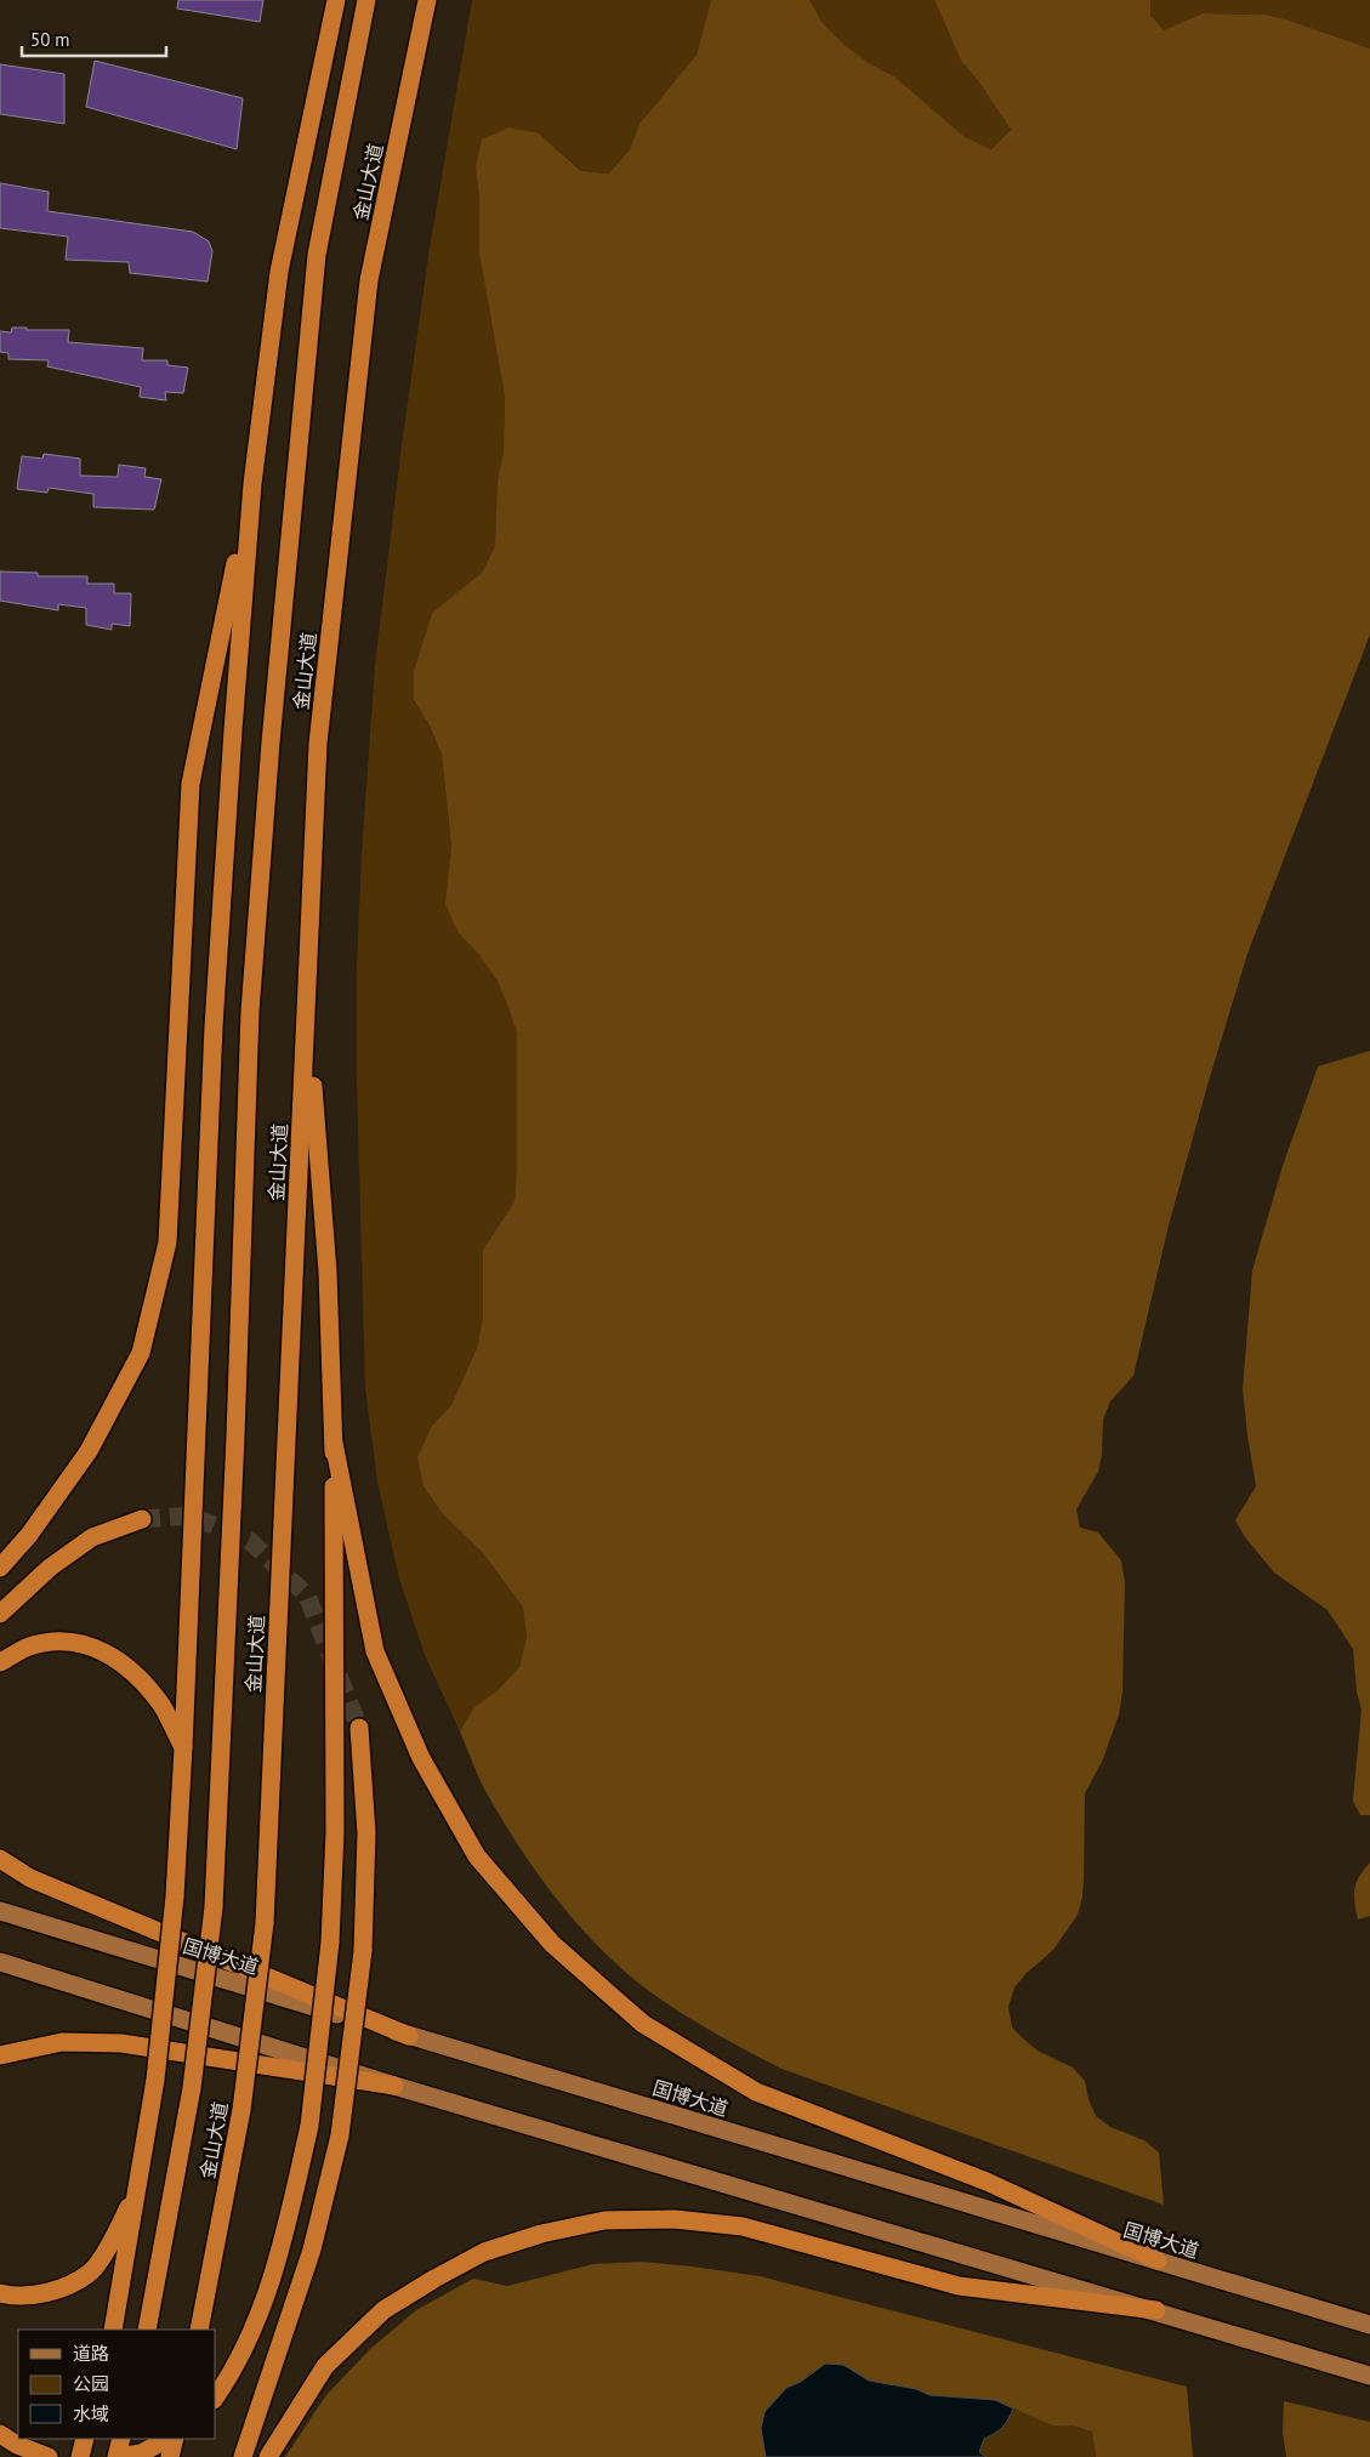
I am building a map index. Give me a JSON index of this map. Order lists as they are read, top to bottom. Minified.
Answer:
{"streets":{"highway":["金山大道"],"main road":["国博大道"]},"legend":["道路","公园","水域"],"scale_bar":"50 m"}
